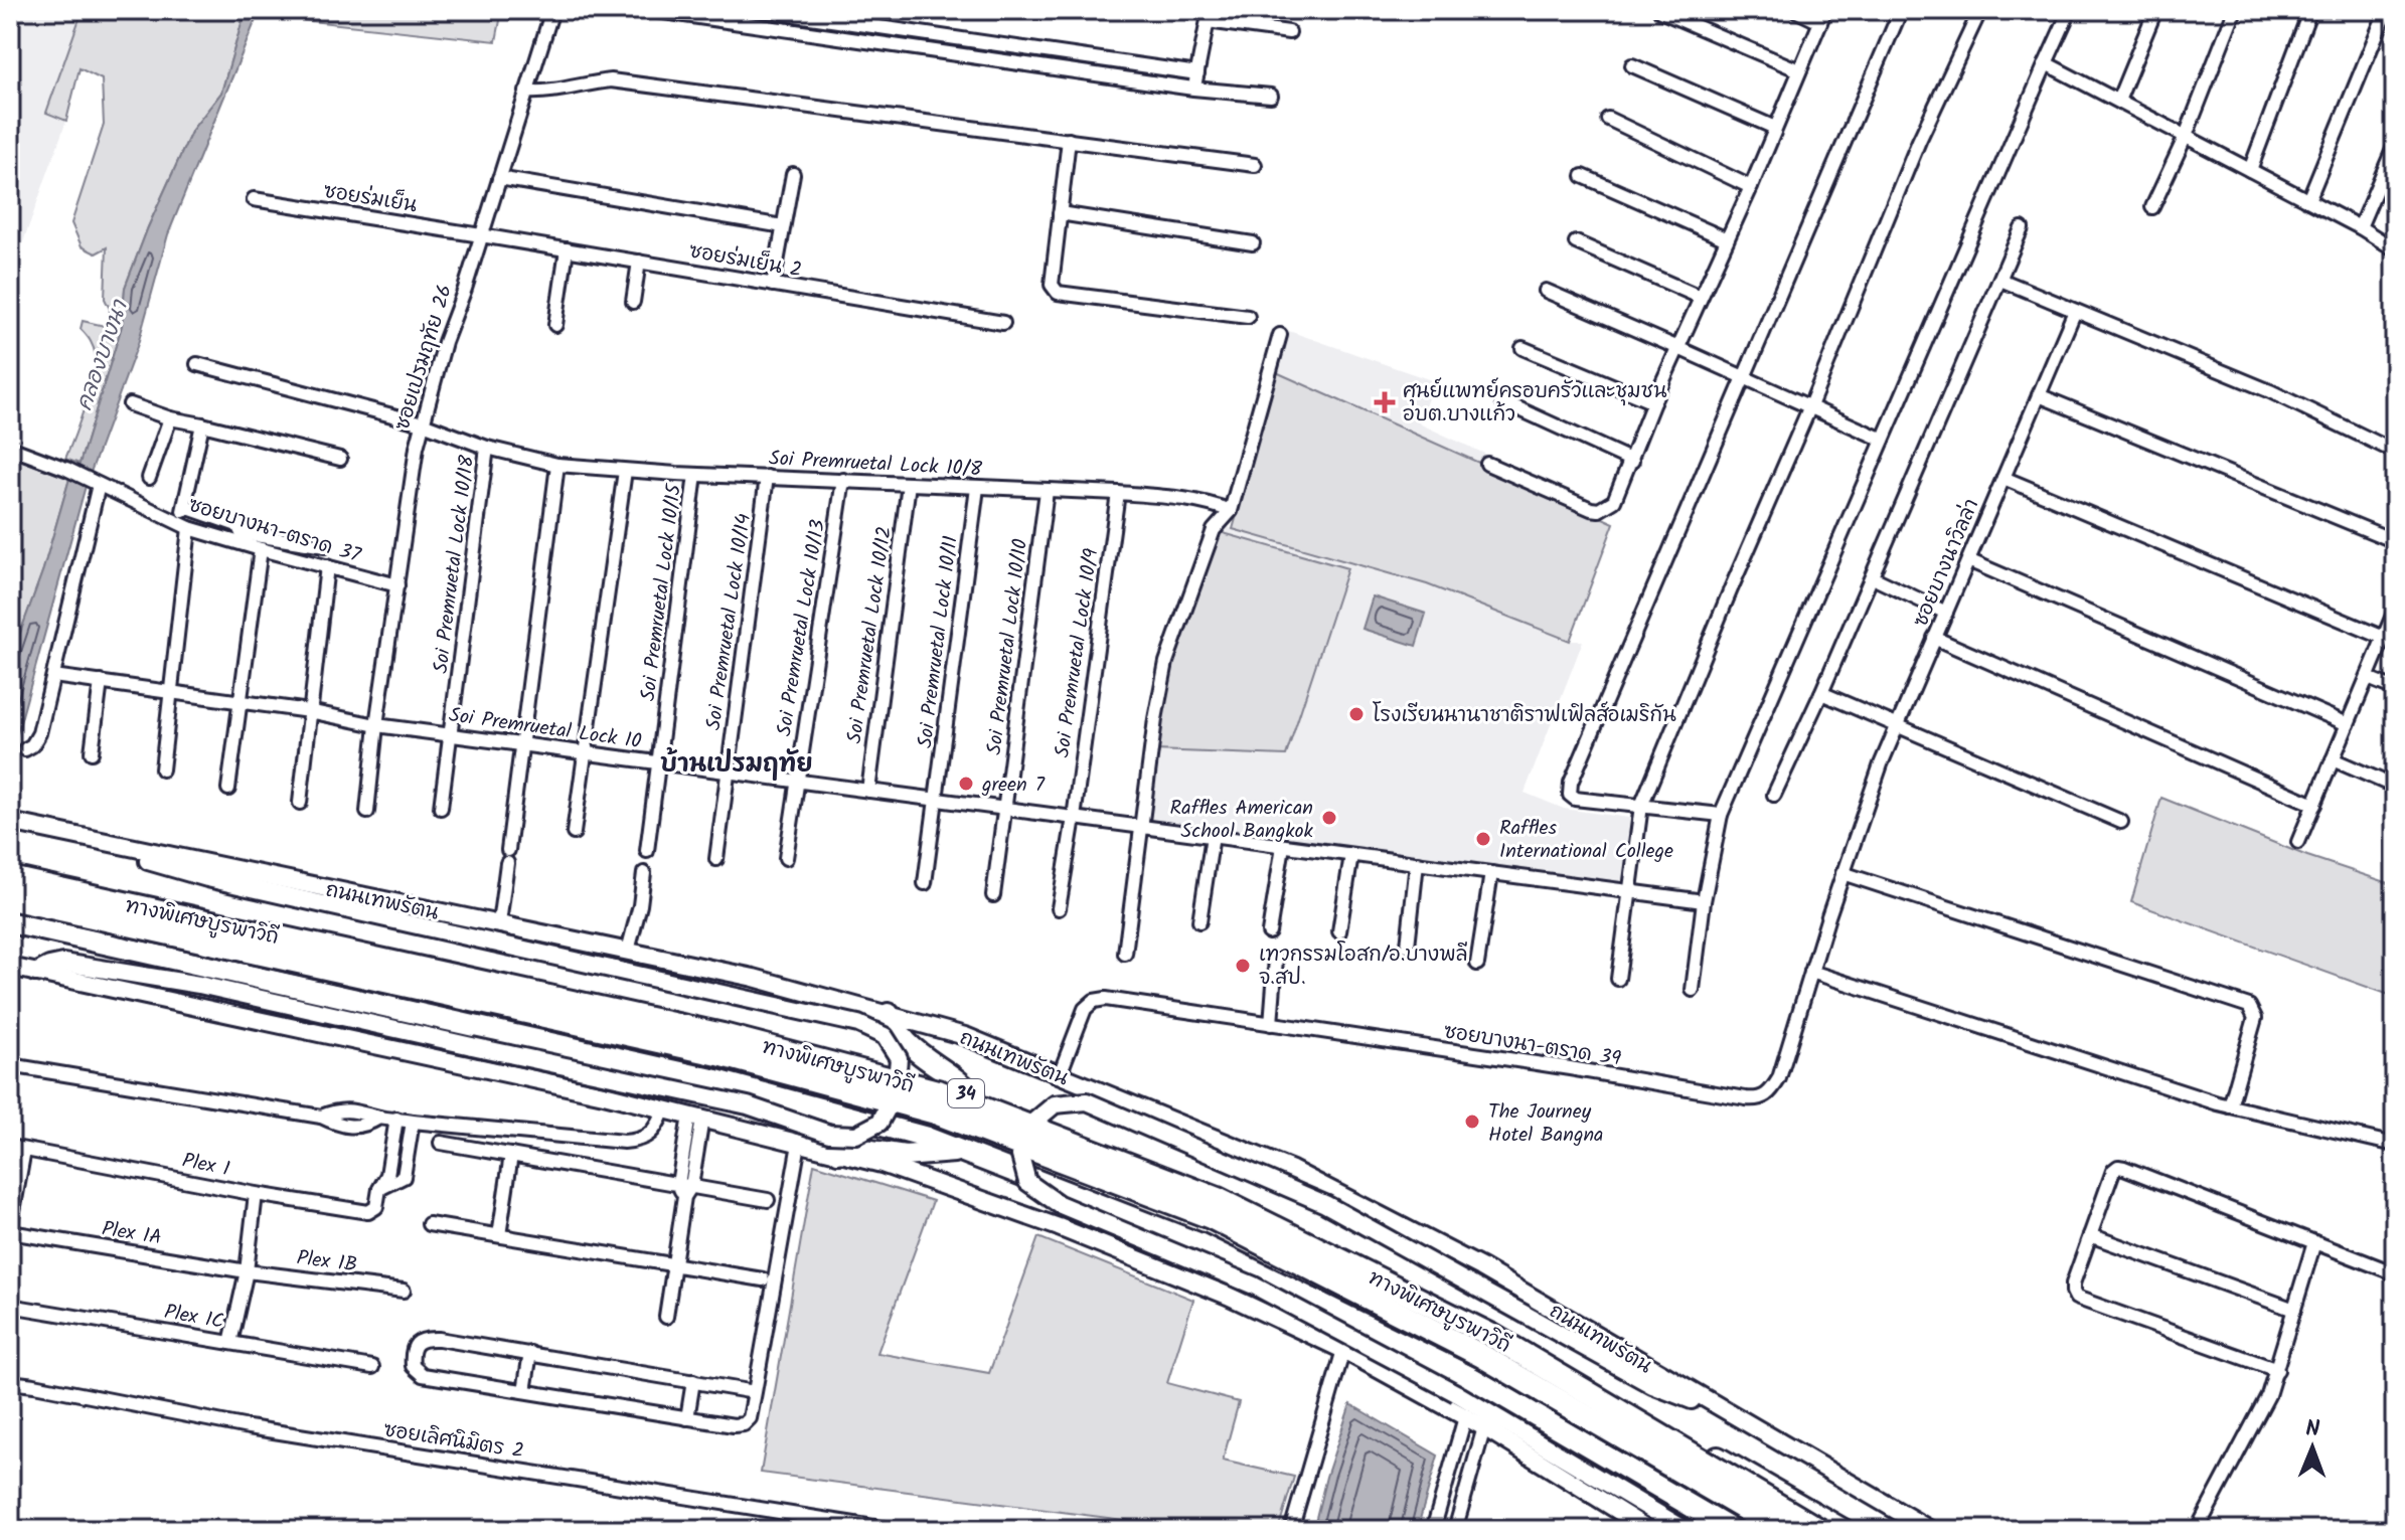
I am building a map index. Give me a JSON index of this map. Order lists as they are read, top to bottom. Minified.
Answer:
{"streets":{"highway":["ทางพิเศษบูรพาวิถี","34"],"main road":["ถนนเทพรัตน"],"street":["ซอยร่มเย็น","ซอยร่มเย็น 2","ซอยเปรมฤทัย 26","Soi Premruetal Lock 10/8","ซอยบางนา-ตราด 37","ซอยบางนาวิลล่า","Soi Premruetal Lock 10/18","Soi Premruetal Lock 10/15","Soi Premruetal Lock 10/14","Soi Premruetal Lock 10/13","Soi Premruetal Lock 10/12","Soi Premruetal Lock 10/11","Soi Premruetal Lock 10/10","Soi Premruetal Lock 10/9","Soi Premruetal Lock 10","ซอยบางนา-ตราด 39","Plex 1","Plex 1A","Plex 1B","Plex 1C","ซอยเลิศนิมิตร 2"]},"crossings":[["ซอยร่มเย็น","ซอยร่มเย็น 2"],["ซอยร่มเย็น","ซอยเปรมฤทัย 26"],["ซอยร่มเย็น 2","ซอยเปรมฤทัย 26"],["ซอยเปรมฤทัย 26","Soi Premruetal Lock 10/8"],["ซอยเปรมฤทัย 26","ซอยบางนา-ตราด 37"],["ซอยเปรมฤทัย 26","Soi Premruetal Lock 10"],["Soi Premruetal Lock 10/8","Soi Premruetal Lock 10/18"],["Soi Premruetal Lock 10/8","Soi Premruetal Lock 10/15"],["Soi Premruetal Lock 10/8","Soi Premruetal Lock 10/14"],["Soi Premruetal Lock 10/8","Soi Premruetal Lock 10/13"],["Soi Premruetal Lock 10/8","Soi Premruetal Lock 10/12"],["Soi Premruetal Lock 10/8","Soi Premruetal Lock 10/11"],["Soi Premruetal Lock 10/8","Soi Premruetal Lock 10/10"],["Soi Premruetal Lock 10/8","Soi Premruetal Lock 10/9"],["ซอยบางนาวิลล่า","ซอยบางนา-ตราด 39"],["Soi Premruetal Lock 10/18","Soi Premruetal Lock 10"],["Soi Premruetal Lock 10/15","Soi Premruetal Lock 10"],["Soi Premruetal Lock 10/14","Soi Premruetal Lock 10"],["Soi Premruetal Lock 10/13","Soi Premruetal Lock 10"],["Soi Premruetal Lock 10/12","Soi Premruetal Lock 10"],["Soi Premruetal Lock 10/11","Soi Premruetal Lock 10"],["Soi Premruetal Lock 10/10","Soi Premruetal Lock 10"],["Soi Premruetal Lock 10/9","Soi Premruetal Lock 10"],["ถนนเทพรัตน","ซอยบางนา-ตราด 39"],["Plex 1A","Plex 1B"]],"districts":["บ้านเปรมฤทัย"],"water":["คลองบางนา"],"places":{"health":["ศุนย์แพทย์ครอบครัวและชุมชน อบต.บางแก้ว"],"other":["โรงเรียนนานาชาติราฟเฟิลส์อเมริกัน","green 7","Raffles American School Bangkok","Raffles International College","เทวกรรมโอสก/อ.บางพลี จ.สป.","The Journey Hotel Bangna"]},"north":"top"}
